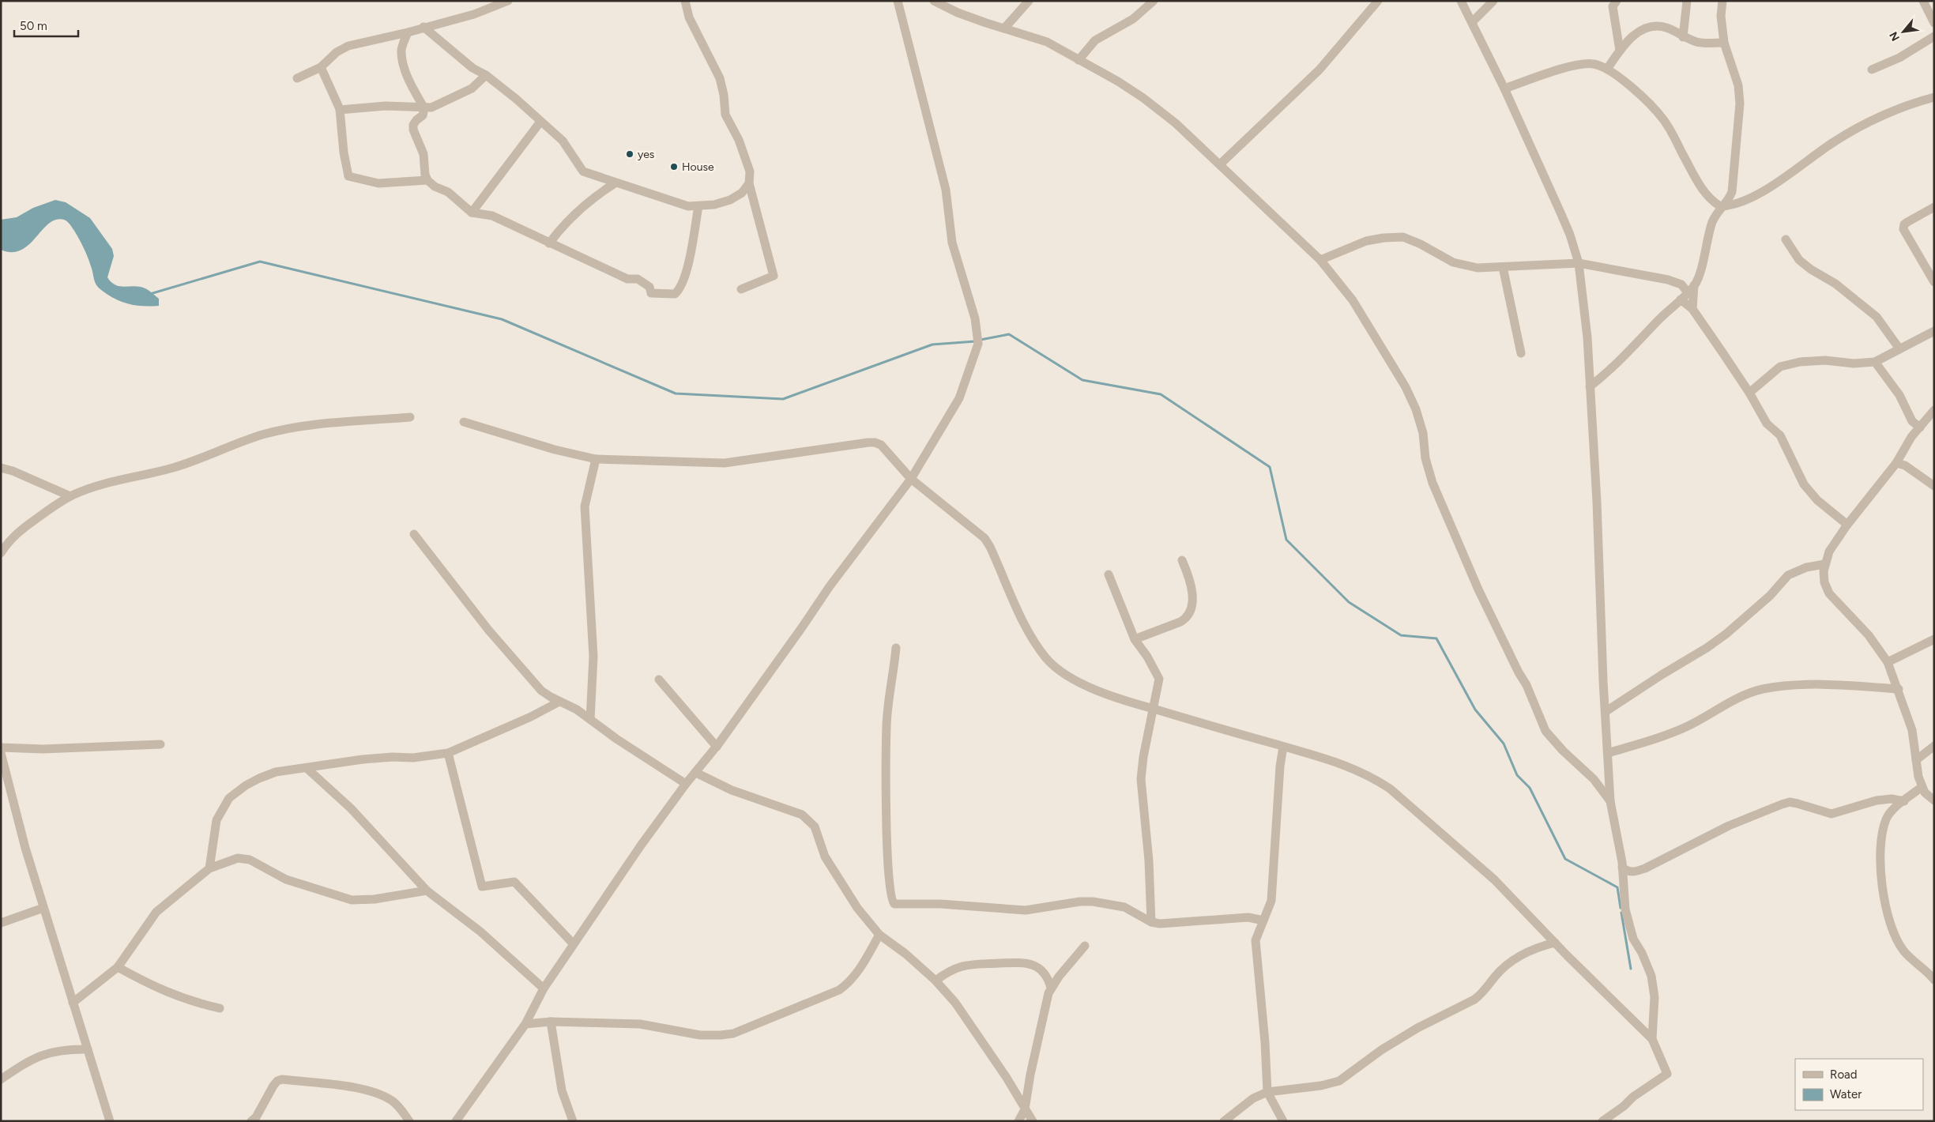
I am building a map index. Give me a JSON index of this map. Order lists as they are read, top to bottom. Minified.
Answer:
{"places":["yes","House"],"legend":["Road","Water"],"scale_bar":"50 m","north":"bottom left"}
